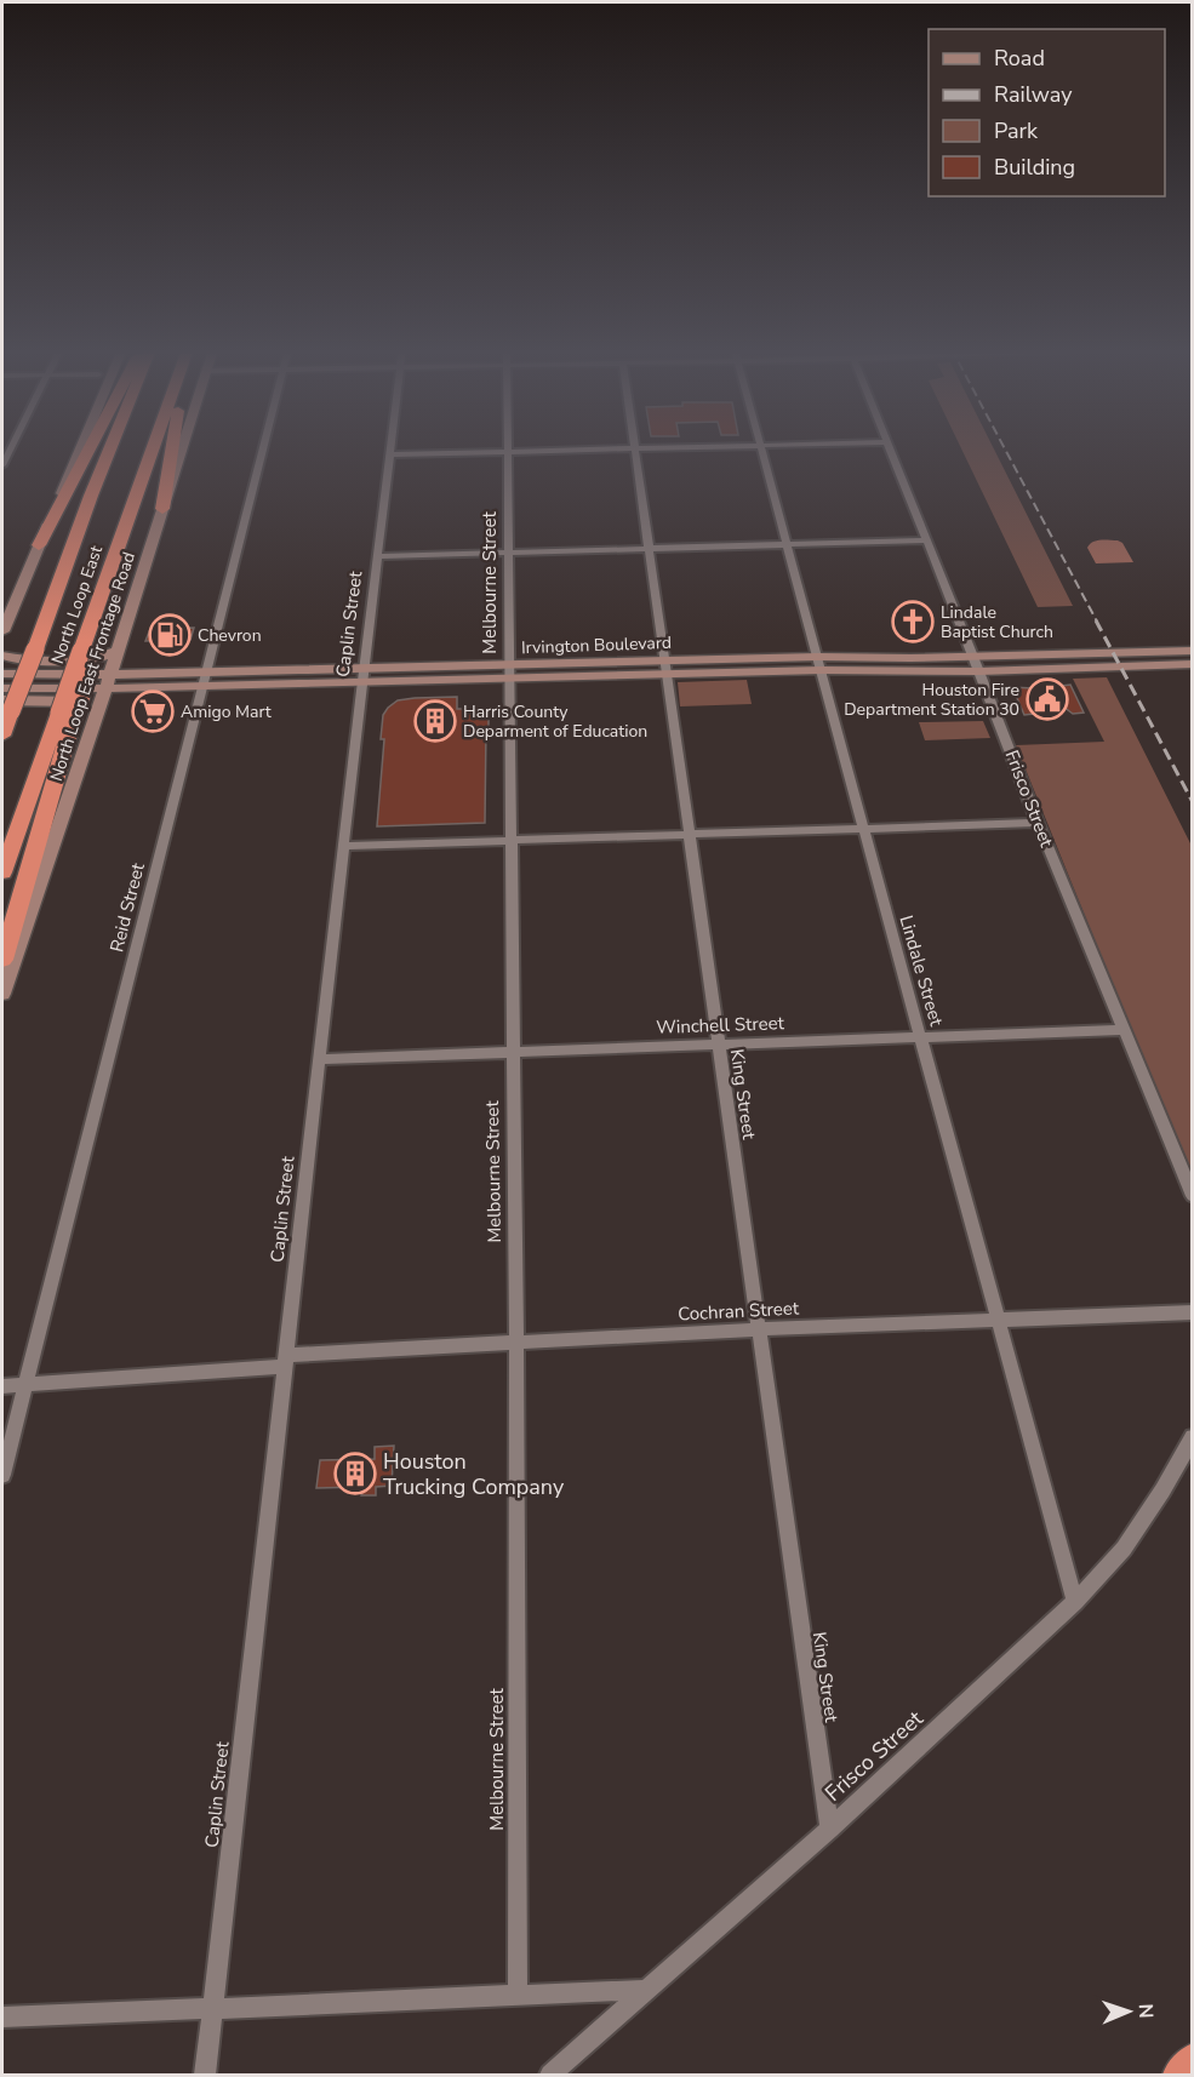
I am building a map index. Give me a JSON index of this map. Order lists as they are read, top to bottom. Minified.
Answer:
{"streets":{"highway":["North Loop East"],"main road":["Irvington Boulevard","North Loop East Frontage Road"],"street":["Melbourne Street","Caplin Street","Frisco Street","Reid Street","Lindale Street","Winchell Street","King Street","Cochran Street"]},"crossings":[["Melbourne Street","Irvington Boulevard"],["Melbourne Street","Winchell Street"],["Melbourne Street","Cochran Street"],["North Loop East","North Loop East Frontage Road"],["Caplin Street","Irvington Boulevard"],["Caplin Street","Winchell Street"],["Caplin Street","Cochran Street"],["Irvington Boulevard","North Loop East Frontage Road"],["Irvington Boulevard","Frisco Street"],["Irvington Boulevard","Reid Street"],["Irvington Boulevard","Lindale Street"],["Irvington Boulevard","King Street"],["Frisco Street","Lindale Street"],["Frisco Street","Winchell Street"],["Frisco Street","King Street"],["Reid Street","Cochran Street"],["Lindale Street","Winchell Street"],["Lindale Street","Cochran Street"],["Winchell Street","King Street"],["King Street","Cochran Street"]],"places":{"church":["Lindale Baptist Church"],"fuel station":["Chevron"],"public building":["Houston Fire Department Station 30"],"supermarket":["Amigo Mart"],"building":["Harris County Deparment of Education","Houston Trucking Company"]},"legend":["Road","Railway","Park","Building"],"north":"right"}
